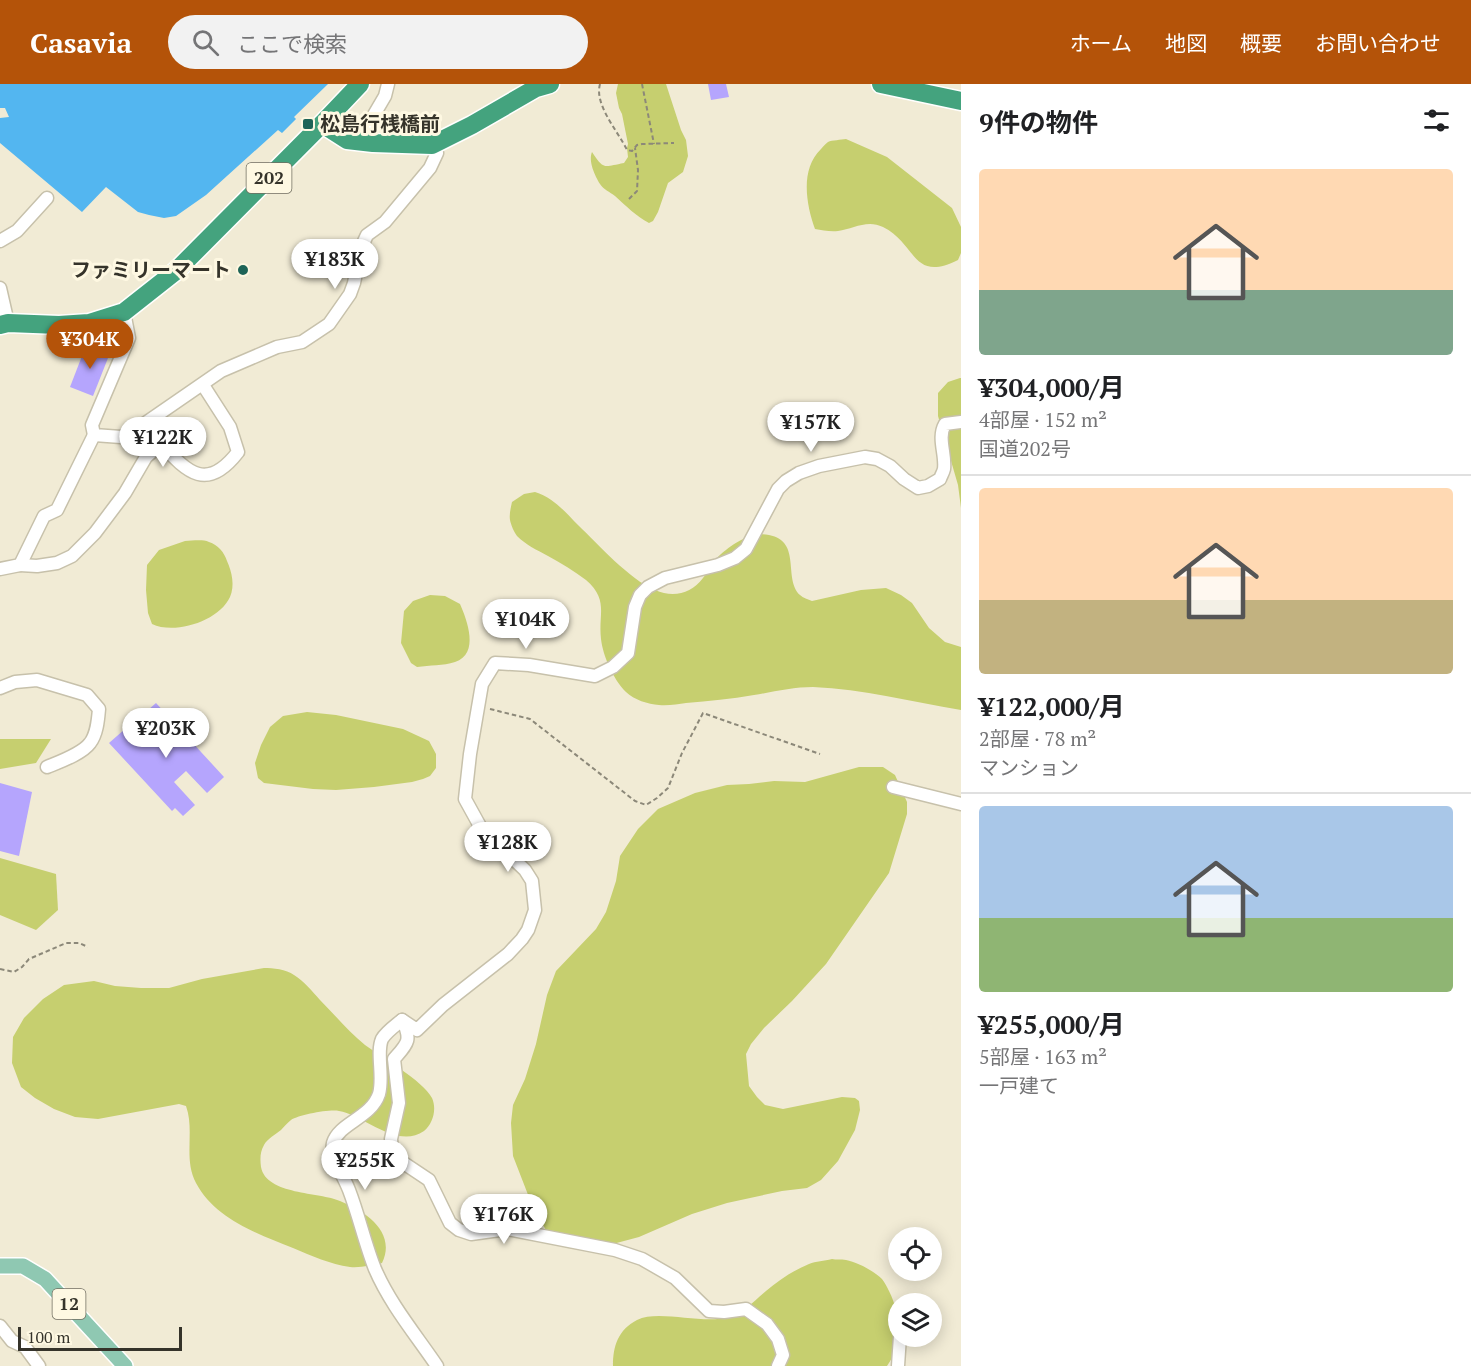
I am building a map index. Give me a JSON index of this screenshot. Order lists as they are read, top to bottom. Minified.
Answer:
{"streets":{"highway":["202"],"main road":["12"]},"places":{"transit":["松島行桟橋前"],"other":["ファミリーマート"]},"scale_bar":"100 m","page":{"header":"Casavia","search":"ここで検索","nav":["ホーム","地図","概要","お問い合わせ"],"heading":"9件の物件","list":[{"name":"¥304,000/月","note":"4部屋 · 152 m² · 国道202号"},{"name":"¥122,000/月","note":"2部屋 · 78 m² · マンション"},{"name":"¥255,000/月","note":"5部屋 · 163 m² · 一戸建て"}],"price":["¥183K","¥304K","¥157K","¥122K","¥104K","¥203K","¥128K","¥255K","¥176K"],"scale":"100 m"}}
